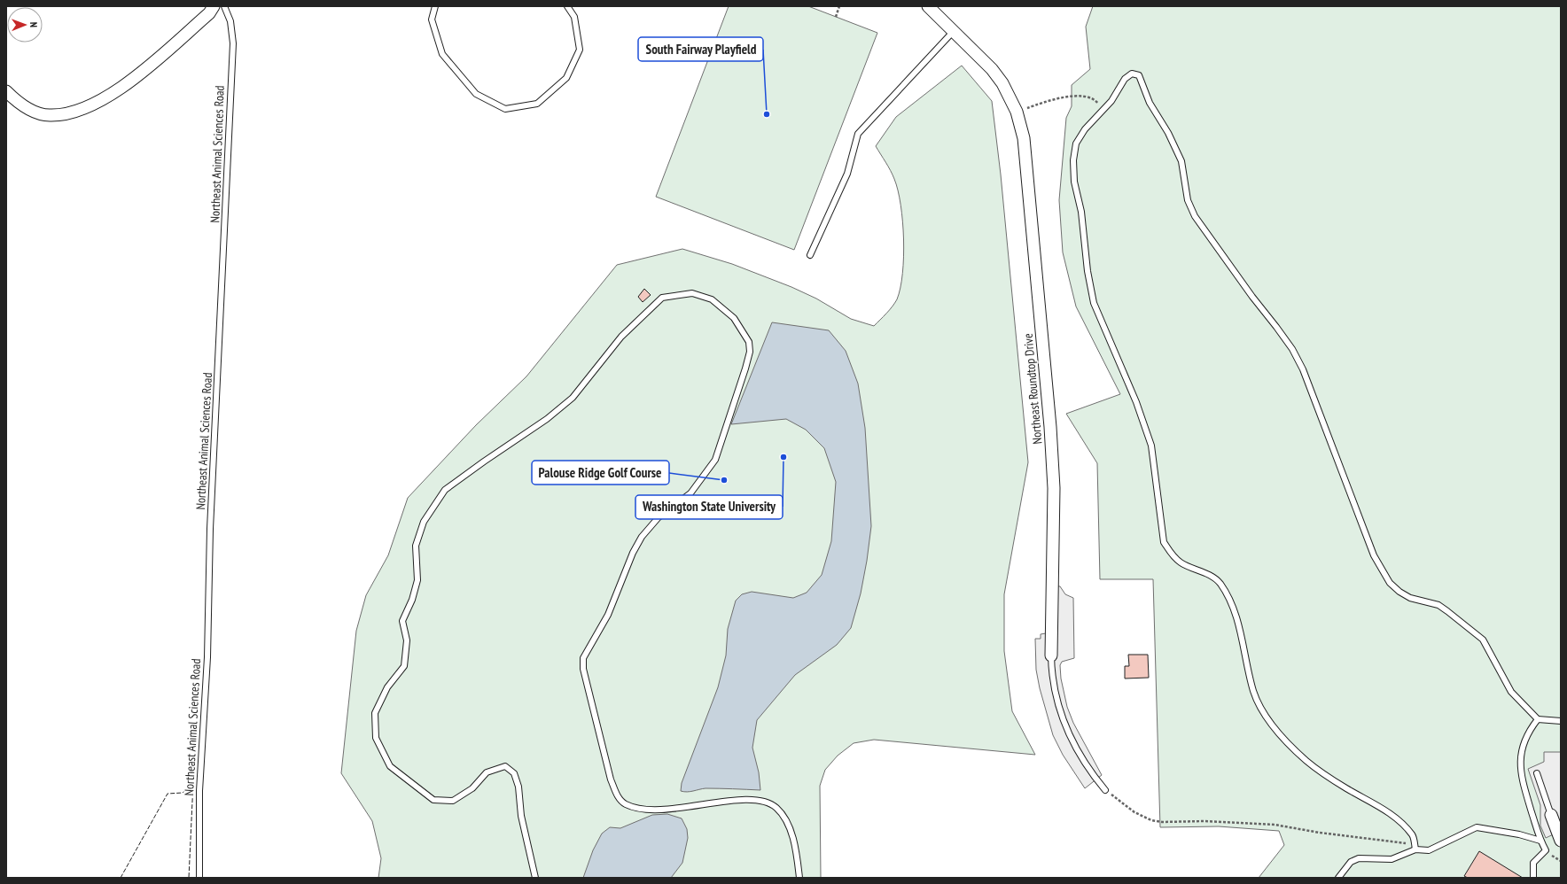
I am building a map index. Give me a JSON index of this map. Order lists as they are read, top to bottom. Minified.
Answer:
{"streets":{"street":["Northeast Roundtop Drive"],"lane":["Northeast Animal Sciences Road"]},"places":["South Fairway Playfield","Washington State University","Palouse Ridge Golf Course"],"north":"right"}
